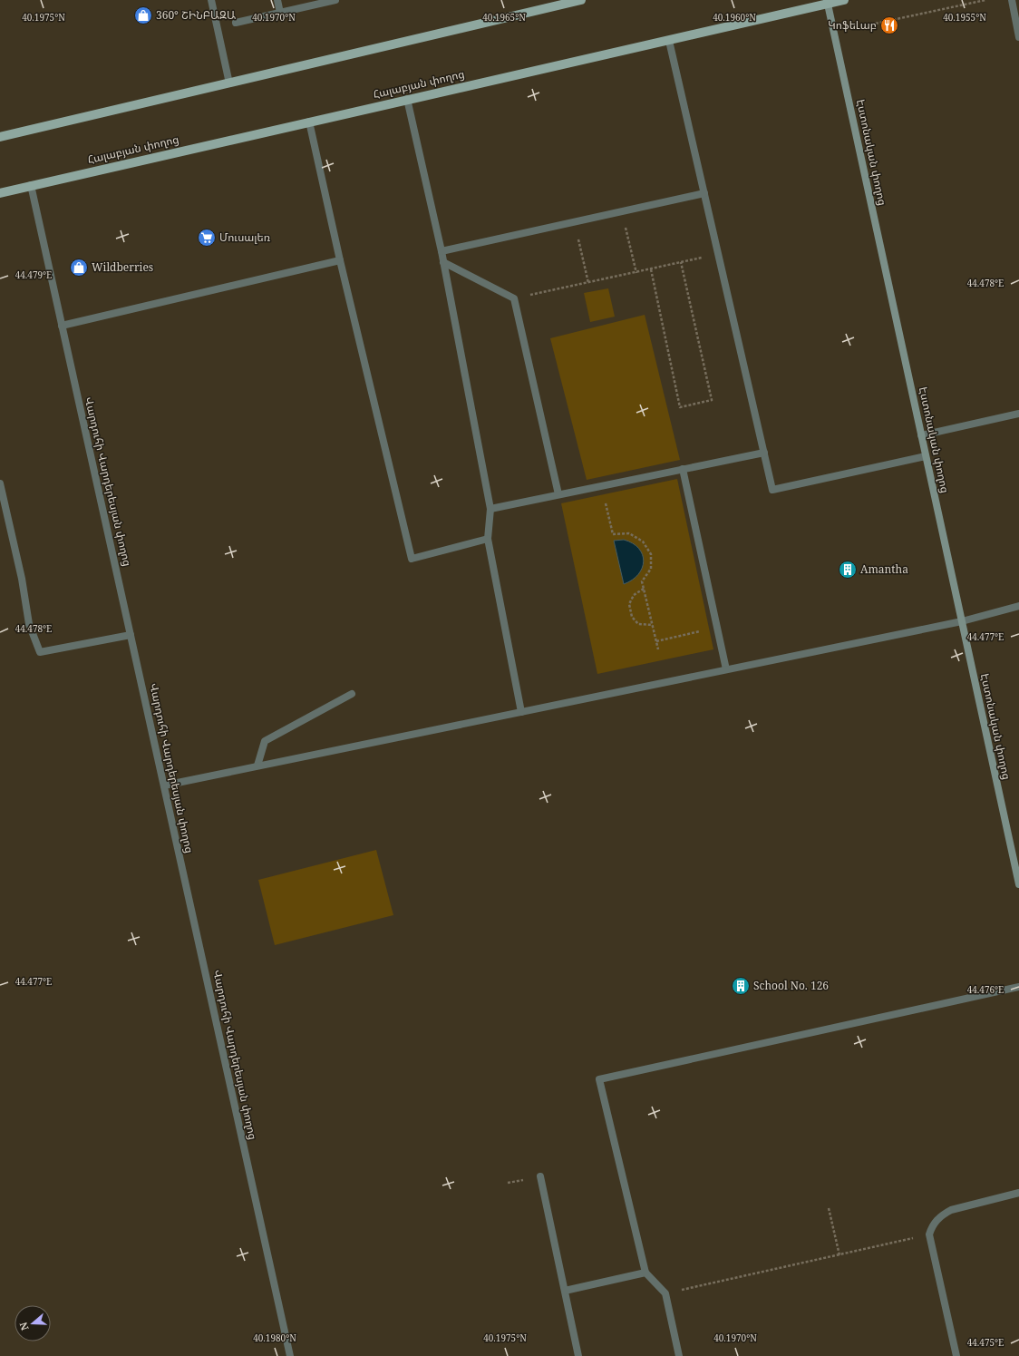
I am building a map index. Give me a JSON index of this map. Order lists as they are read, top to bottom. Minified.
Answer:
{"streets":{"main road":["Հալաբյան փողոց"],"street":["Էստոնական փողոց","Վարդուհի Վարդերեսյան փողոց"]},"crossings":[["Հալաբյան փողոց","Էստոնական փողոց"],["Հալաբյան փողոց","Վարդուհի Վարդերեսյան փողոց"]],"places":{"shop":["360° ՇԻՆԲԱԶԱ","Wildberries"],"restaurant":["ԿոֆեԼաբ"],"supermarket":["Մուսալեռ"],"building":["Amantha","School No. 126"]},"north":"left","coordinates":["40.1975°N","40.1970°N","40.1965°N","40.1960°N","40.1955°N","44.479°E","44.478°E","44.477°E","44.476°E","40.1980°N","44.475°E"]}
